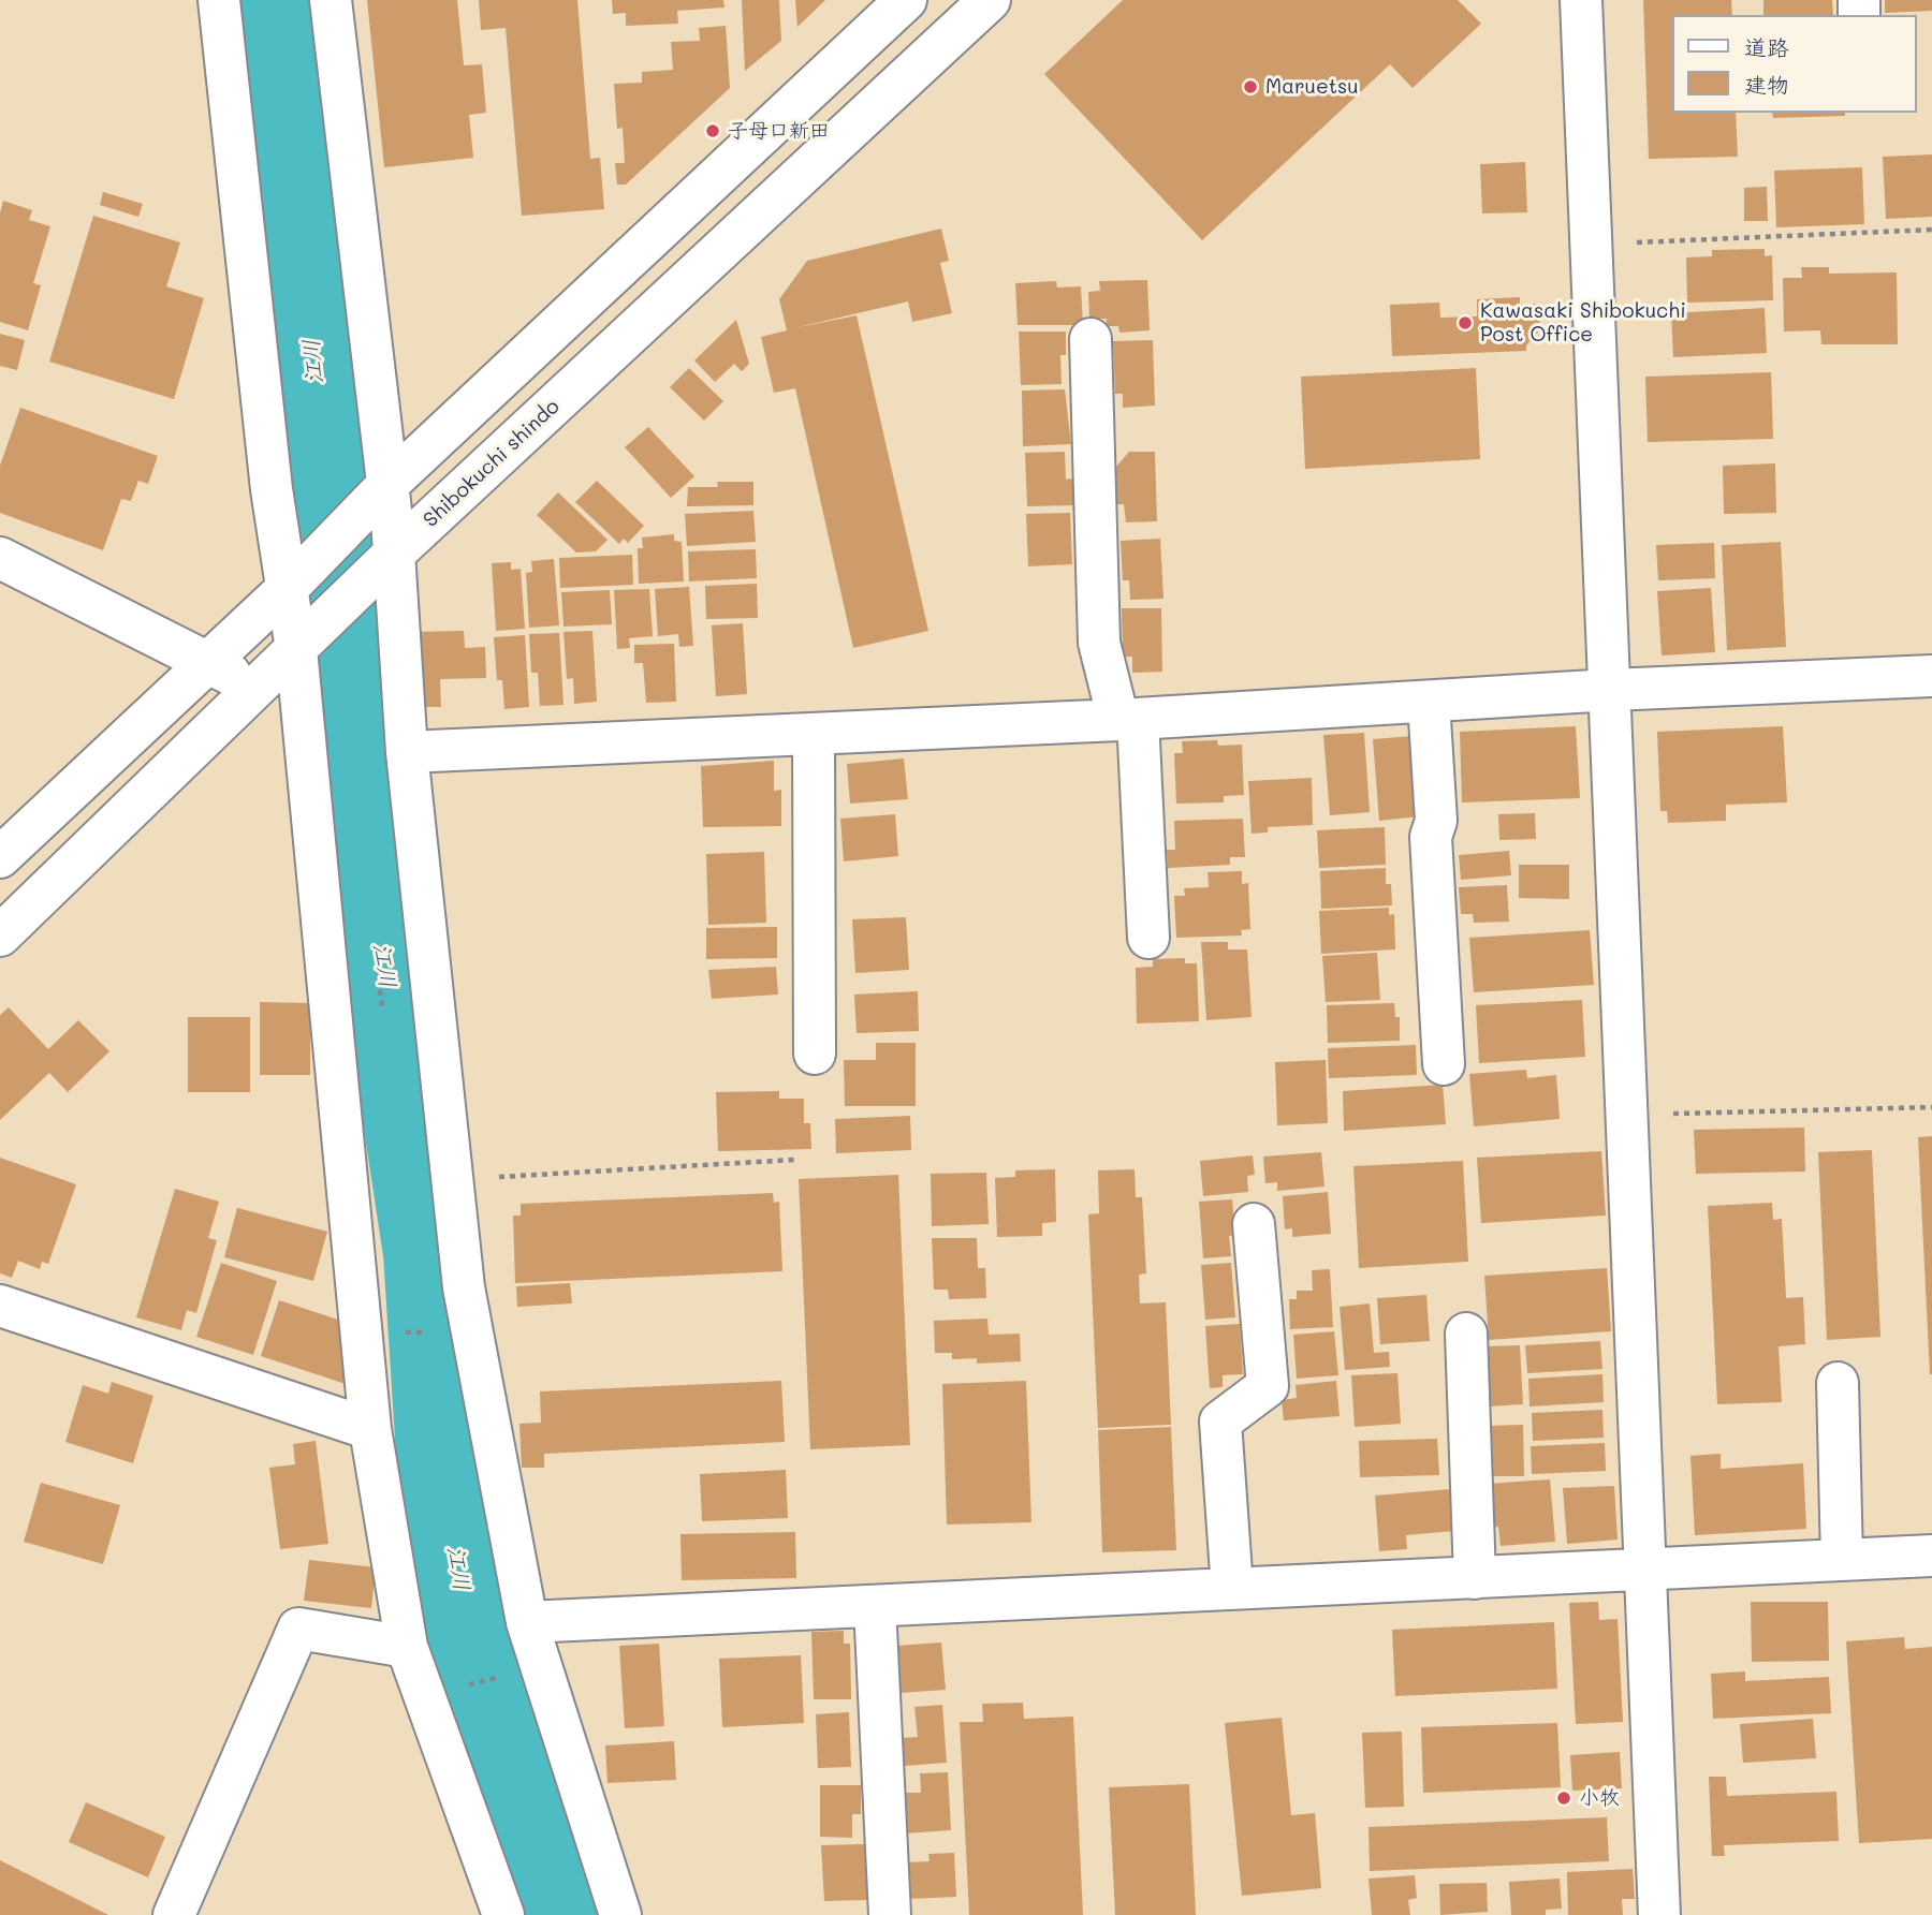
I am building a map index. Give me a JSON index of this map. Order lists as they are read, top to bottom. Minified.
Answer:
{"streets":{"street":["Shibokuchi shindo"]},"water":["江川"],"places":["Maruetsu","子母口新田","Kawasaki Shibokuchi Post Office","小牧"],"legend":["道路","建物"]}
